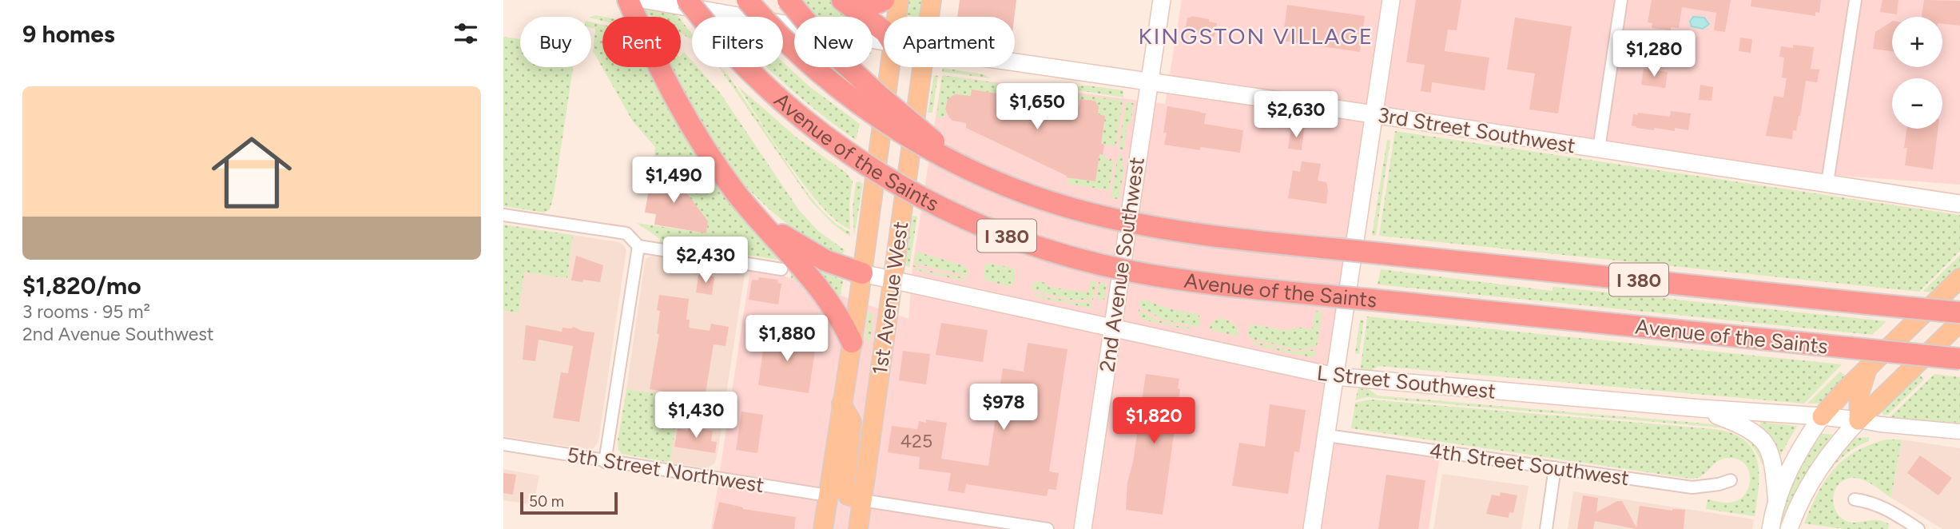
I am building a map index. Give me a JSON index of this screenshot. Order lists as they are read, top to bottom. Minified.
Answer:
{"streets":{"highway":["Avenue of the Saints","I 380"],"main road":["3rd Street Southwest","2nd Avenue Southwest","1st Avenue West","L Street Southwest"],"street":["4th Street Southwest","5th Street Northwest"]},"crossings":[["3rd Street Southwest","2nd Avenue Southwest"],["2nd Avenue Southwest","L Street Southwest"],["1st Avenue West","L Street Southwest"],["1st Avenue West","5th Street Northwest"]],"districts":["KINGSTON VILLAGE"],"house_numbers":["425"],"scale_bar":"50 m","page":{"heading":"9 homes","map_buttons":["+","−"],"chip":["Buy","Rent","Filters","New","Apartment"],"price":["$1,280","$1,650","$2,630","$1,490","$2,430","$1,880","$978","$1,430","$1,820"],"list":[{"name":"$1,820/mo","note":"3 rooms · 95 m² · 2nd Avenue Southwest"}],"scale":"50 m"}}
